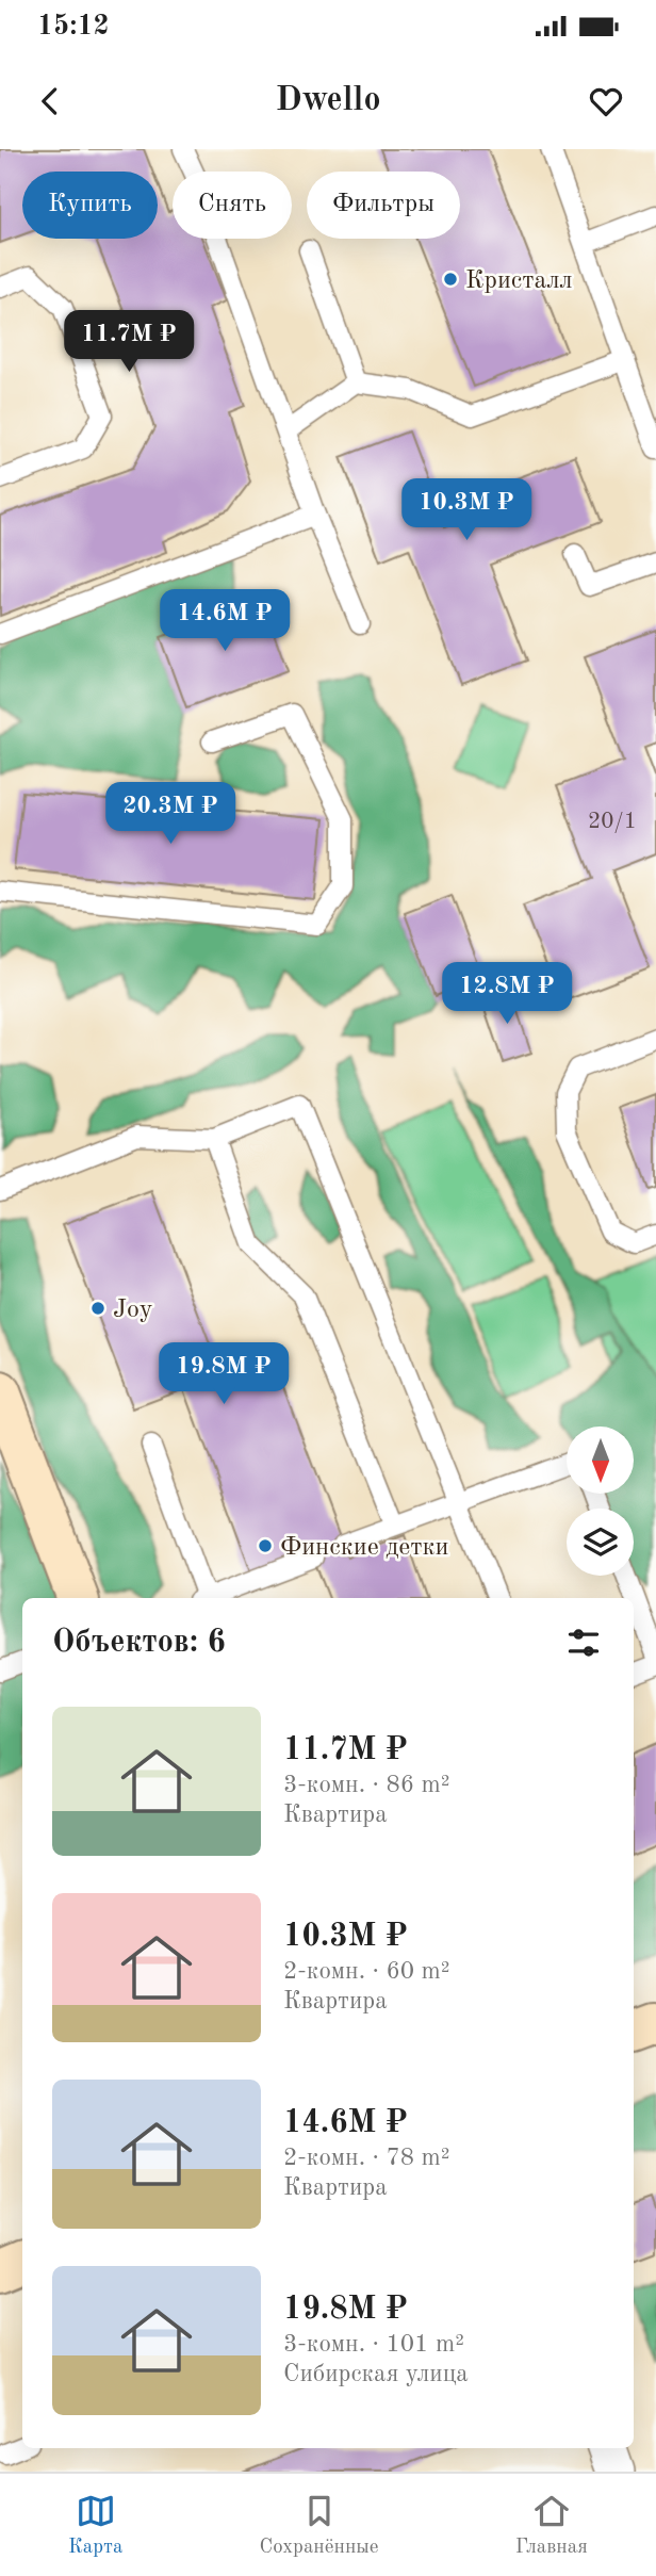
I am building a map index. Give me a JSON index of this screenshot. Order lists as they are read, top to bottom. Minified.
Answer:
{"places":["Кристалл","Joy","Финские детки"],"house_numbers":["20/1"],"north":"bottom","page":{"status":"15:12","header":"Dwello","chip":["Купить","Снять","Фильтры"],"price":["11.7M ₽","10.3M ₽","14.6M ₽","20.3M ₽","12.8M ₽","19.8M ₽"],"heading":"Объектов: 6","list":[{"name":"11.7M ₽","note":"3-комн. · 86 m² · Квартира"},{"name":"10.3M ₽","note":"2-комн. · 60 m² · Квартира"},{"name":"14.6M ₽","note":"2-комн. · 78 m² · Квартира"},{"name":"19.8M ₽","note":"3-комн. · 101 m² · Сибирская улица"}],"tabs":["Карта","Сохранённые","Главная"]}}
